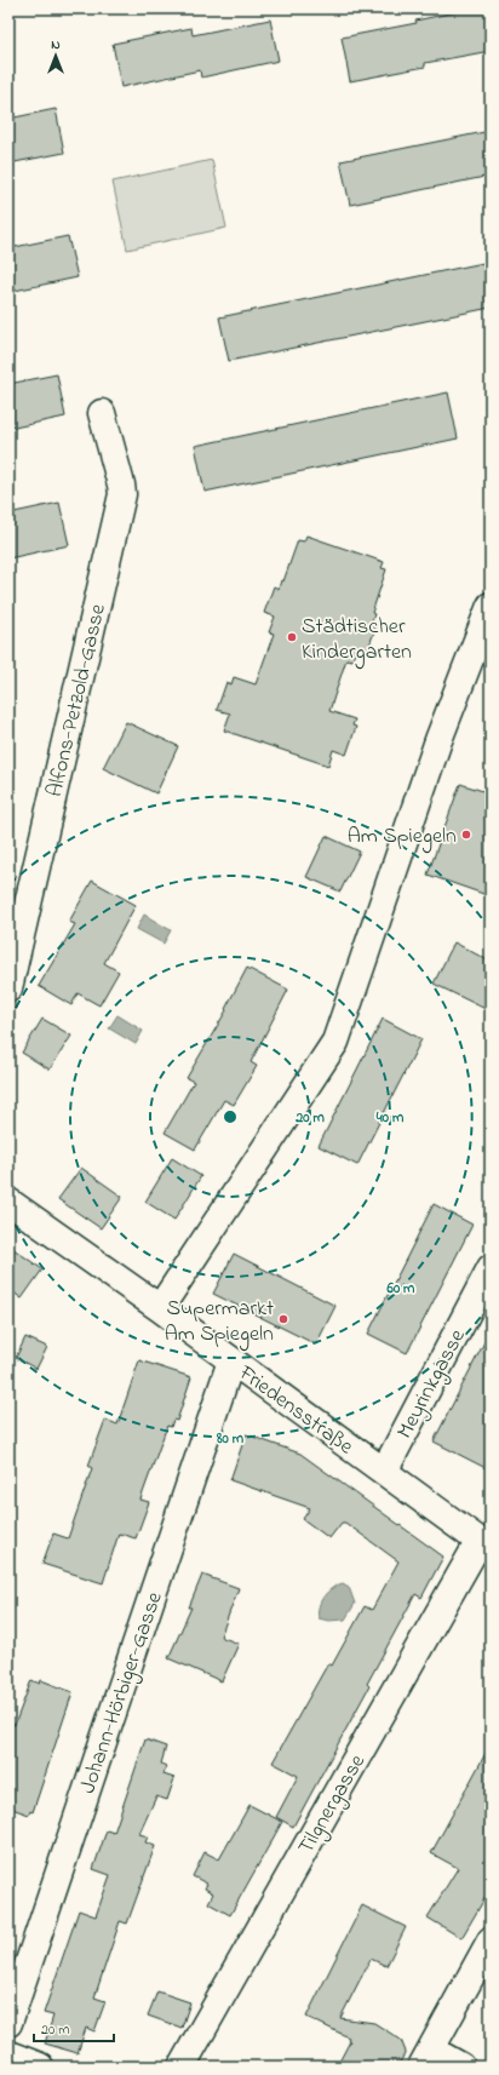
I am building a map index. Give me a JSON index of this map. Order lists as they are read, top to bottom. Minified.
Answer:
{"streets":{"street":["Alfons-Petzold-Gasse","Meyrinkgasse","Friedensstraße","Johann-Hörbiger-Gasse","Tilgnergasse"]},"crossings":[["Meyrinkgasse","Friedensstraße"],["Friedensstraße","Johann-Hörbiger-Gasse"],["Friedensstraße","Tilgnergasse"]],"places":["Städtischer Kindergarten","Am Spiegeln","Supermarkt Am Spiegeln"],"scale_bar":"20 m","north":"top","rings":["20 m","40 m","60 m","80 m"]}
